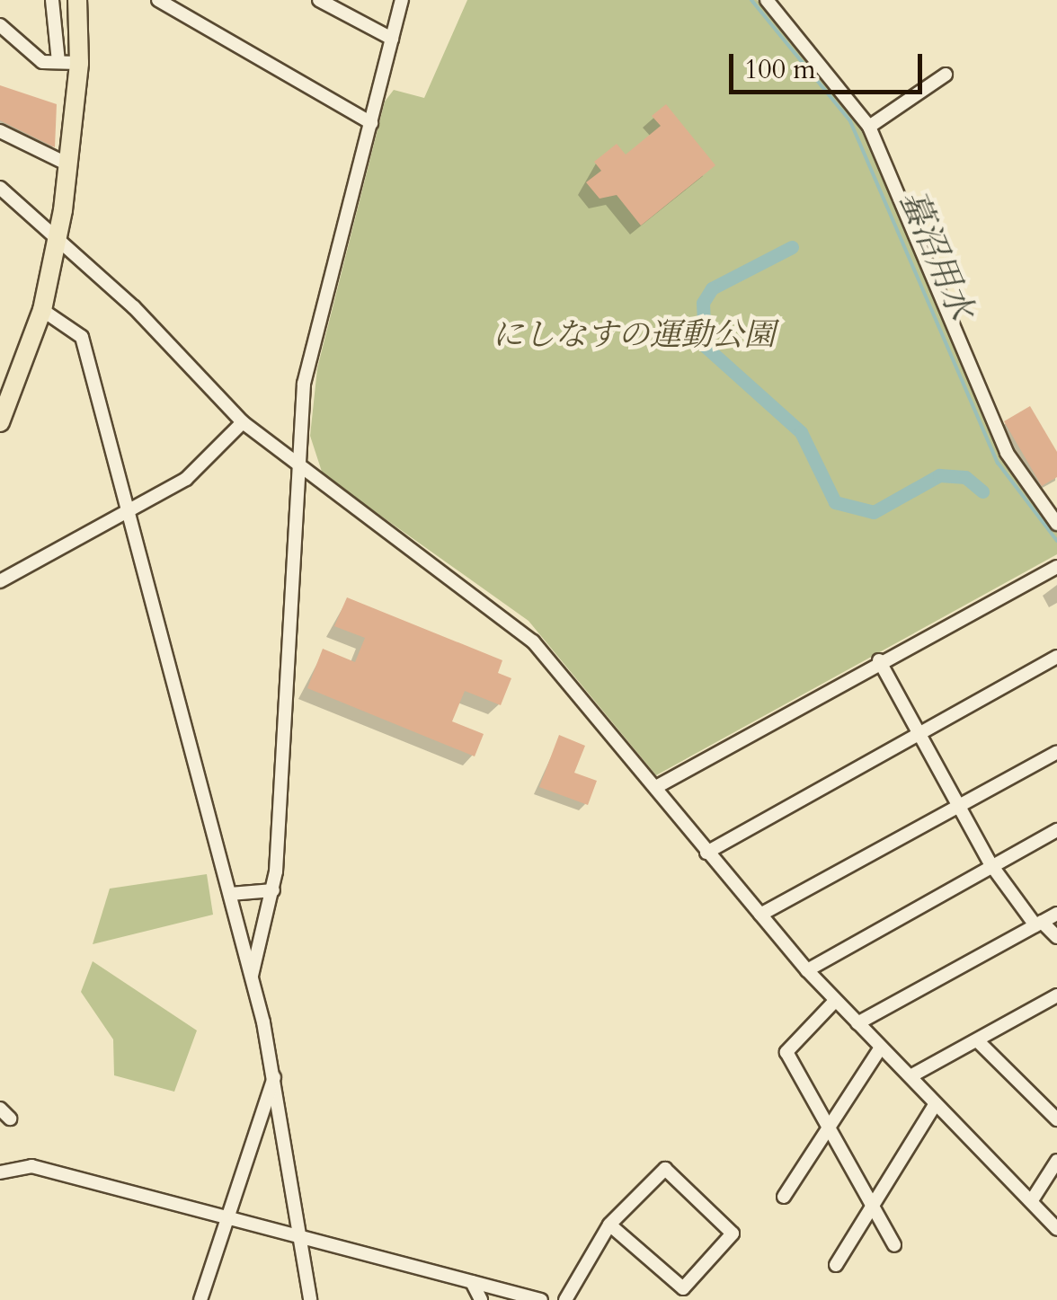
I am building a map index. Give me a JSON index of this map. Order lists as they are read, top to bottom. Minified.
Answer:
{"water":["蟇沼用水"],"parks":["にしなすの運動公園"],"scale_bar":"100 m"}
